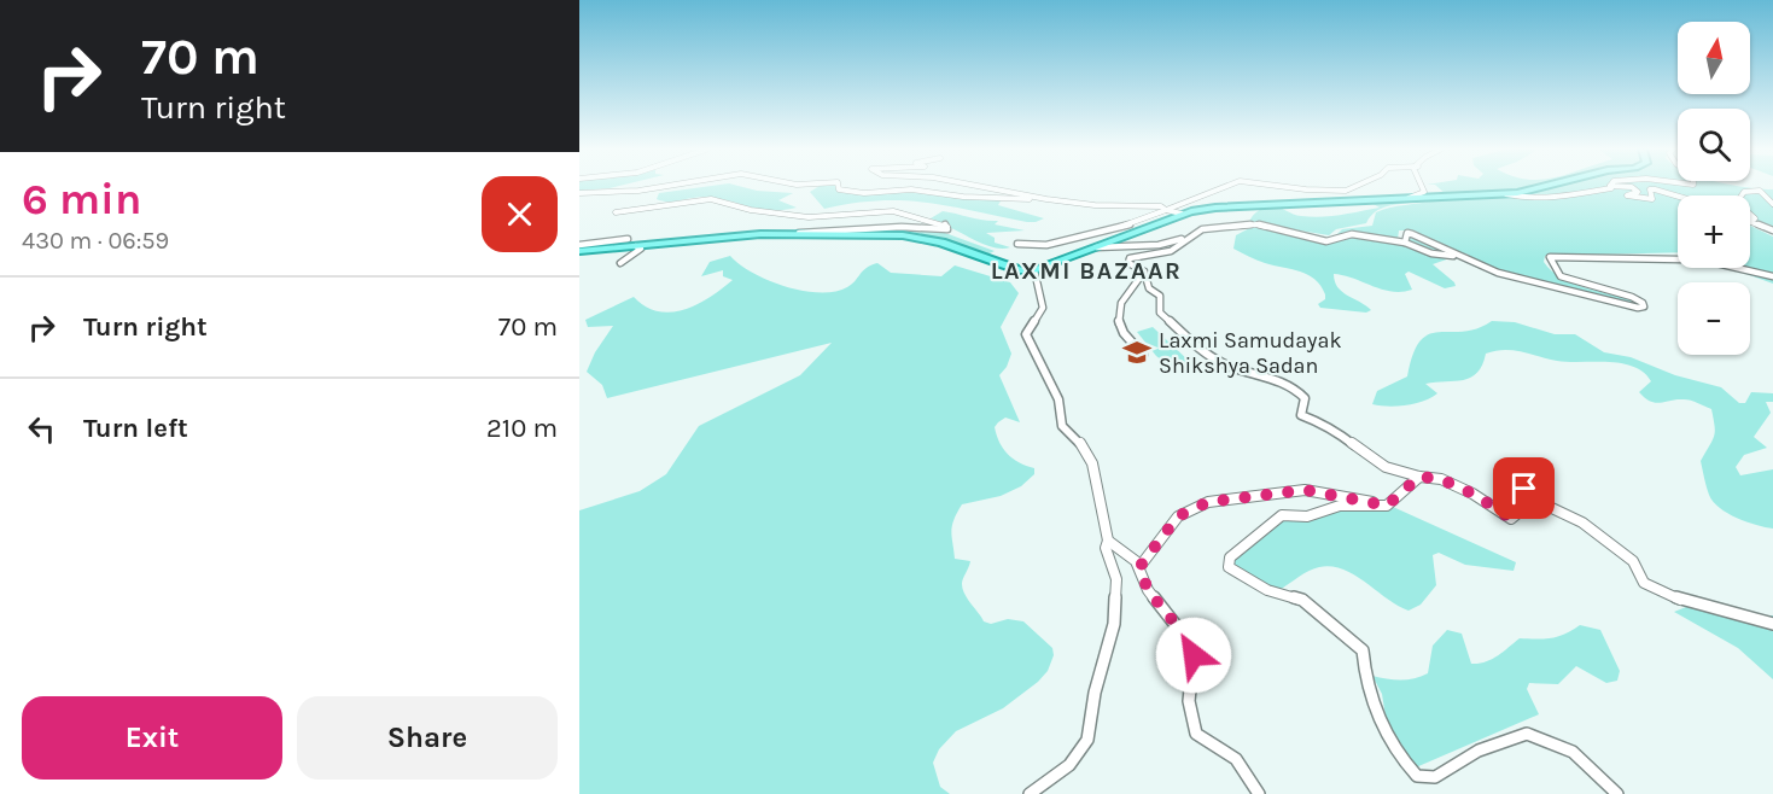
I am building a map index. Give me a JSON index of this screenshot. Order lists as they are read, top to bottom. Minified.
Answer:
{"districts":["LAXMI BAZAAR"],"places":{"school or university":["Laxmi Samudayak Shikshya Sadan"]},"north":"top","page":{"turn":["70 m","Turn right"],"map_buttons":["+","−"],"heading":["6 min","430 m · 06:59"],"list":[{"name":"Turn right","value":"70 m"},{"name":"Turn left","value":"210 m"}],"buttons":["Exit","Share"]}}
